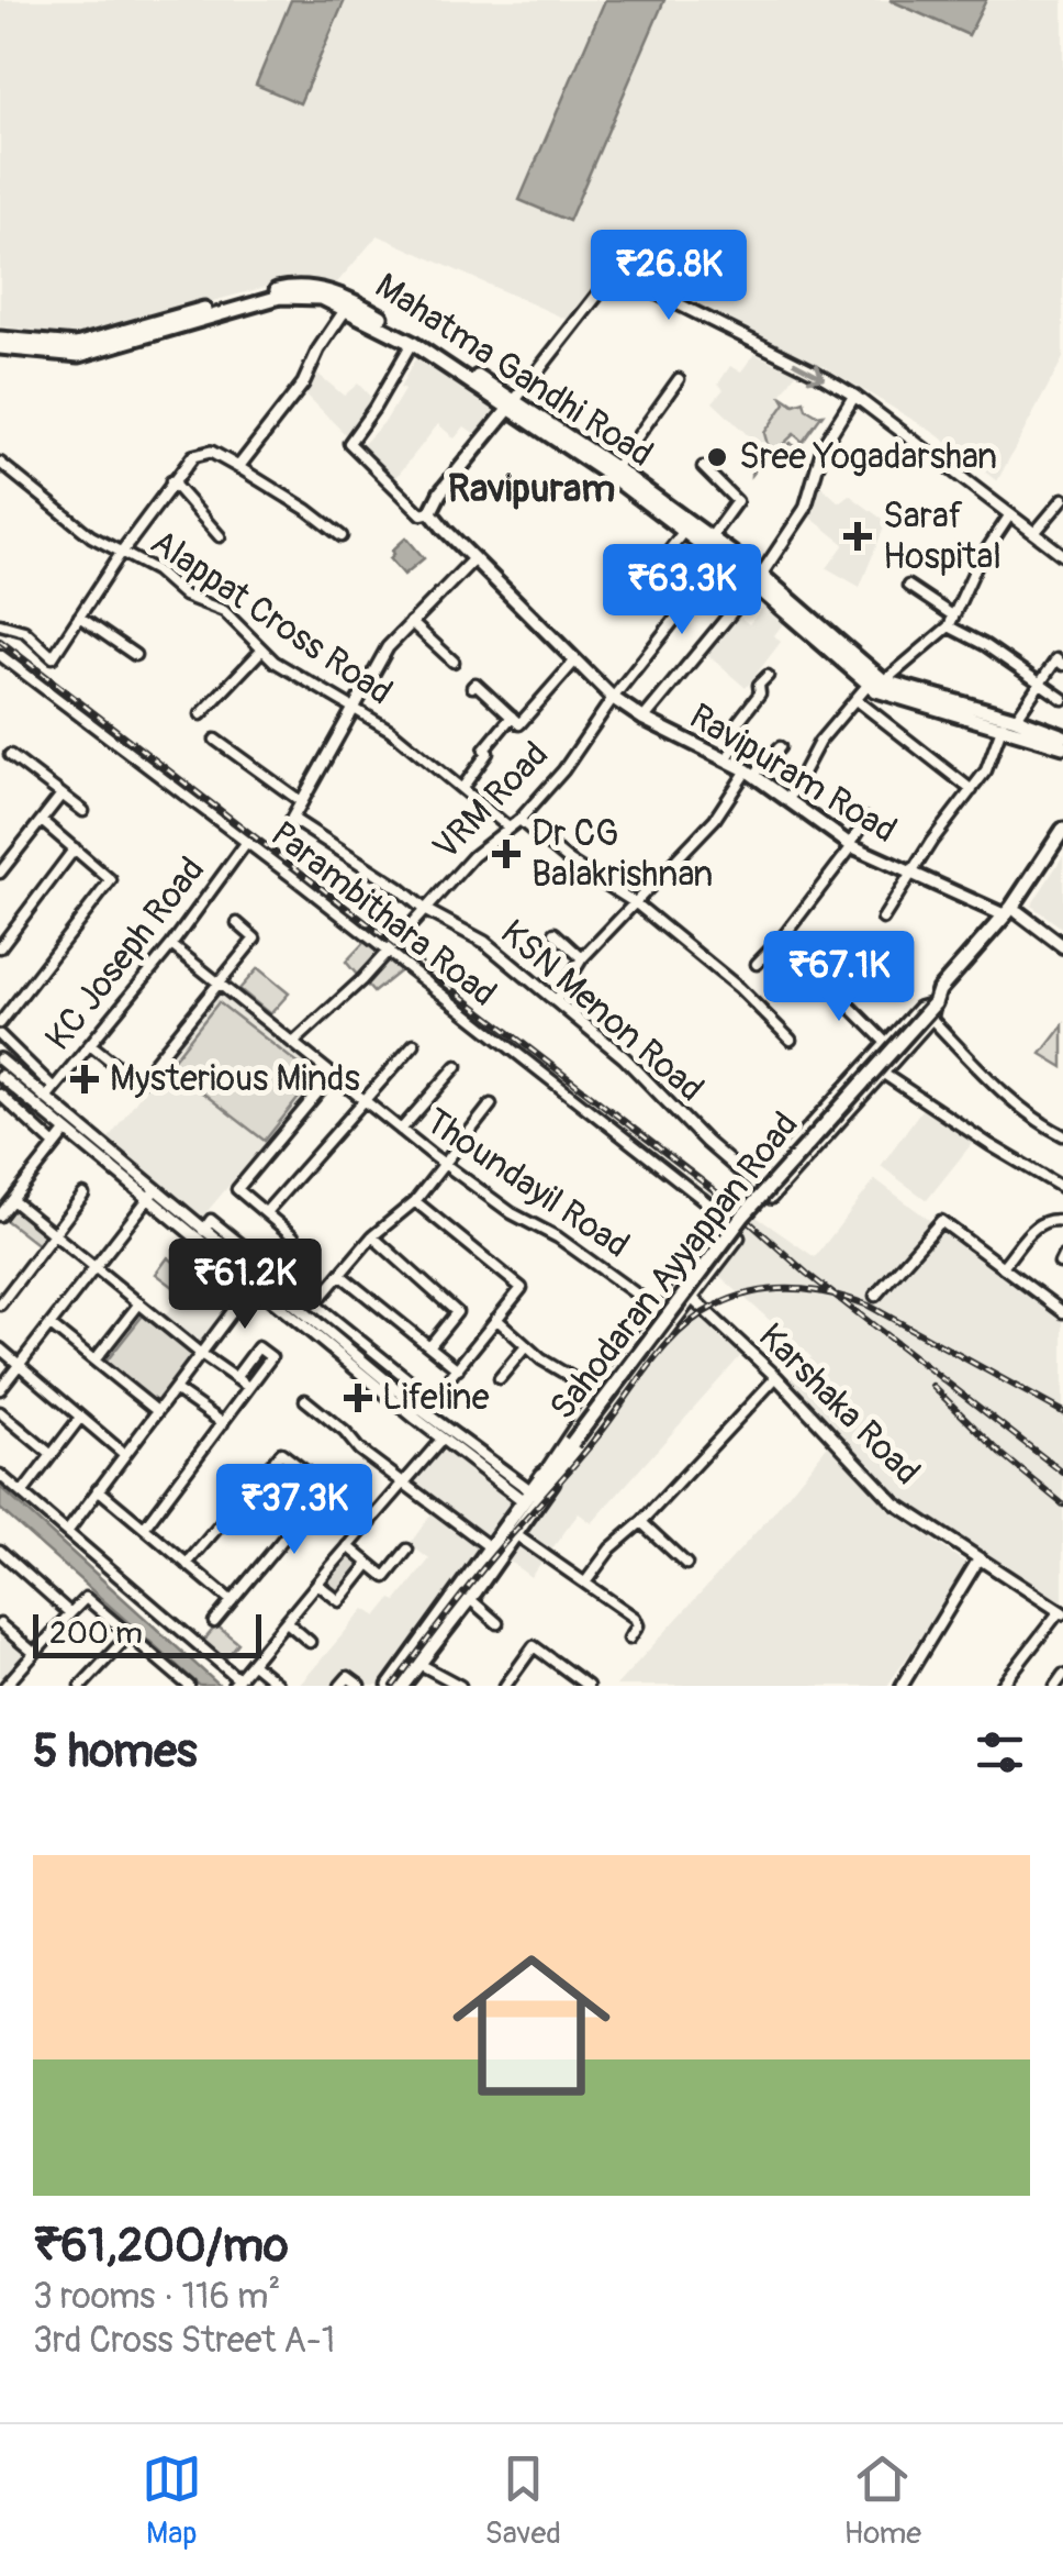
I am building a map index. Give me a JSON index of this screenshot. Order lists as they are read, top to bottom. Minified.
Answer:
{"streets":{"main road":["Mahatma Gandhi Road","Ravipuram Road","Sahodaran Ayyappan Road"],"street":["Alappat Cross Road","VRM Road","Parambithara Road","KC Joseph Road","KSN Menon Road","Thoundayil Road","Karshaka Road"]},"crossings":[["Mahatma Gandhi Road","VRM Road"],["Alappat Cross Road","VRM Road"],["Ravipuram Road","VRM Road"],["Ravipuram Road","Sahodaran Ayyappan Road"],["VRM Road","Parambithara Road"],["VRM Road","KSN Menon Road"],["VRM Road","Thoundayil Road"],["Parambithara Road","KC Joseph Road"],["KC Joseph Road","Thoundayil Road"]],"districts":["Ravipuram"],"places":{"other":["Sree Yogadarshan"],"health":["Saraf Hospital","Dr CG Balakrishnan","Mysterious Minds","Lifeline"]},"scale_bar":"200 m","page":{"price":["₹26.8K","₹63.3K","₹67.1K","₹61.2K","₹37.3K"],"scale":"200 m","heading":"5 homes","list":[{"name":"₹61,200/mo","note":"3 rooms · 116 m² · 3rd Cross Street A-1"}],"tabs":["Map","Saved","Home"]}}
